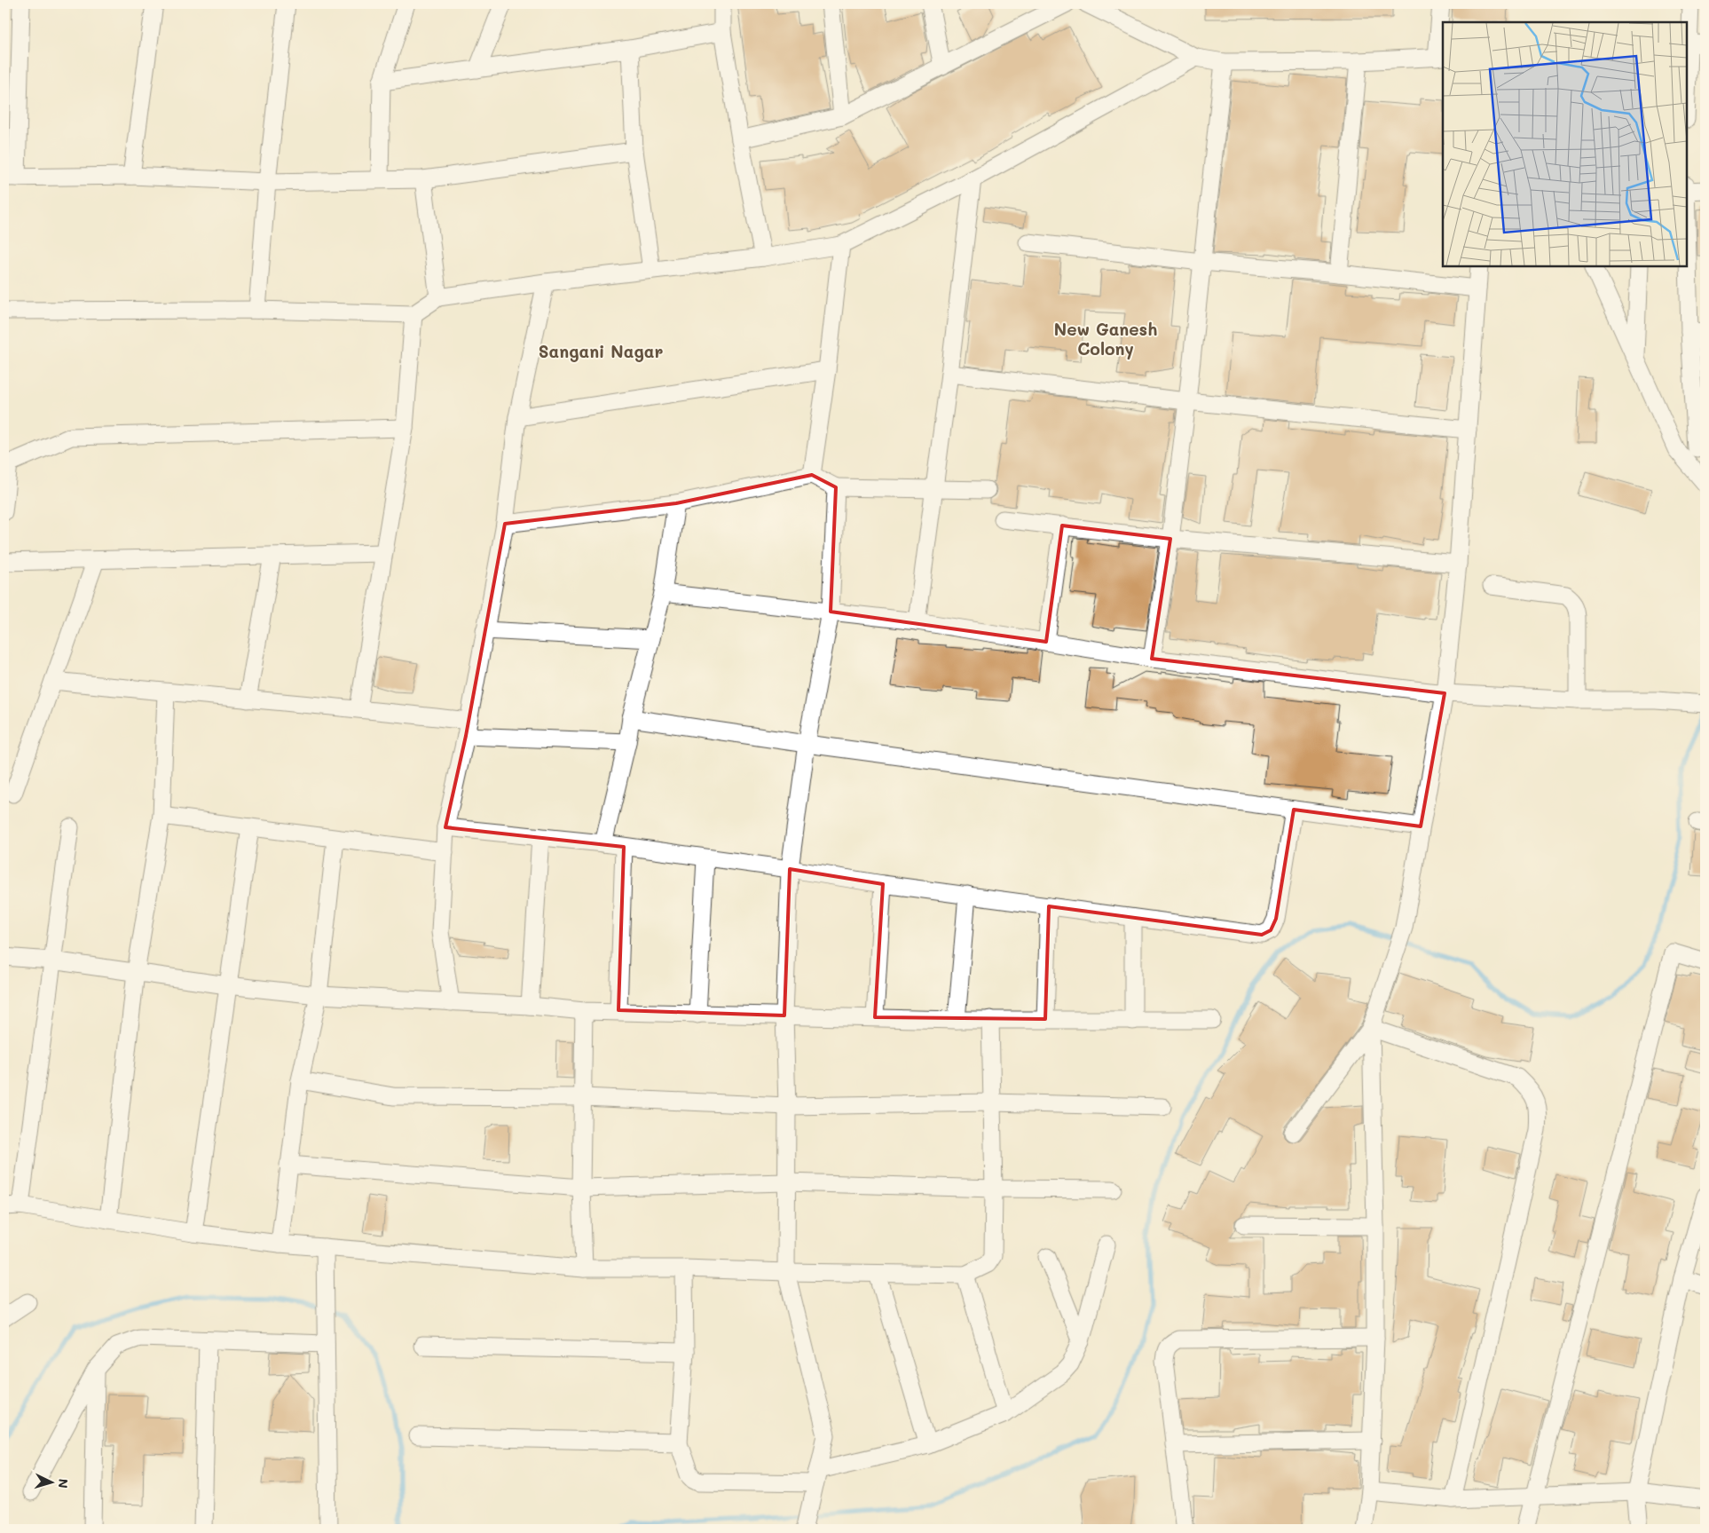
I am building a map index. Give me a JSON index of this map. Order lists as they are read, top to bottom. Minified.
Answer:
{"districts":["New Ganesh Colony","Sangani Nagar"],"north":"right"}
